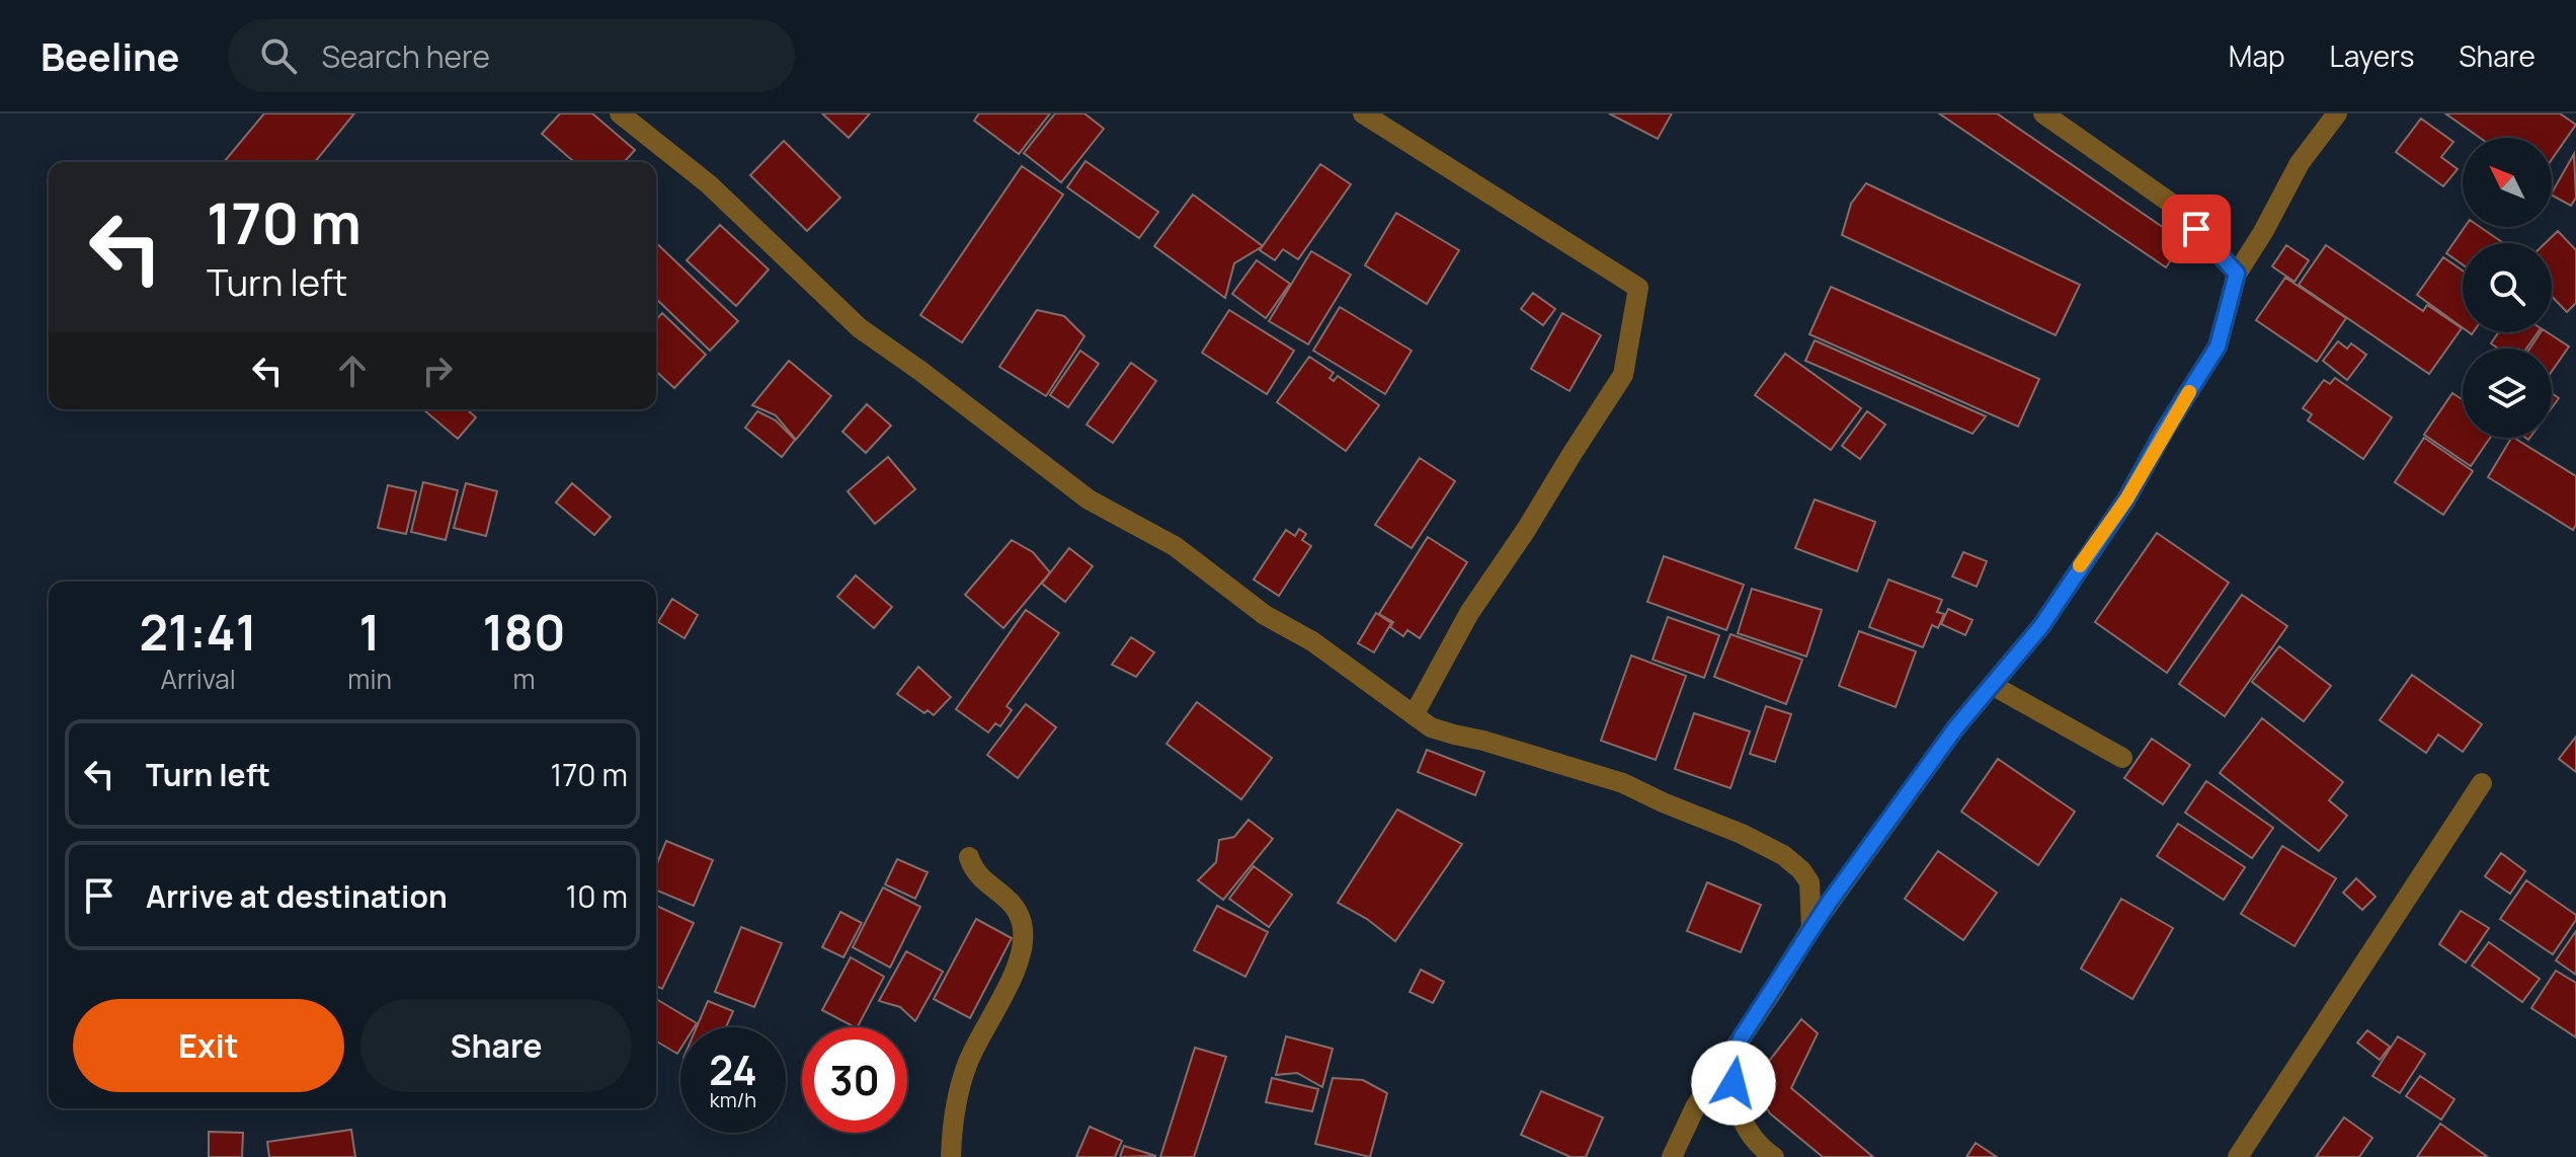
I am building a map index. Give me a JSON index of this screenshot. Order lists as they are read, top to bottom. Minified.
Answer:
{"north":"top left","page":{"header":"Beeline","search":"Search here","nav":["Map","Layers","Share"],"turn":["170 m","Turn left"],"eta":["21:41","Arrival","1","min","180","m"],"list":[{"name":"Turn left","value":"170 m"},{"name":"Arrive at destination","value":"10 m"}],"buttons":["Exit","Share"],"speed":"24 km/h","limit":"30"}}
